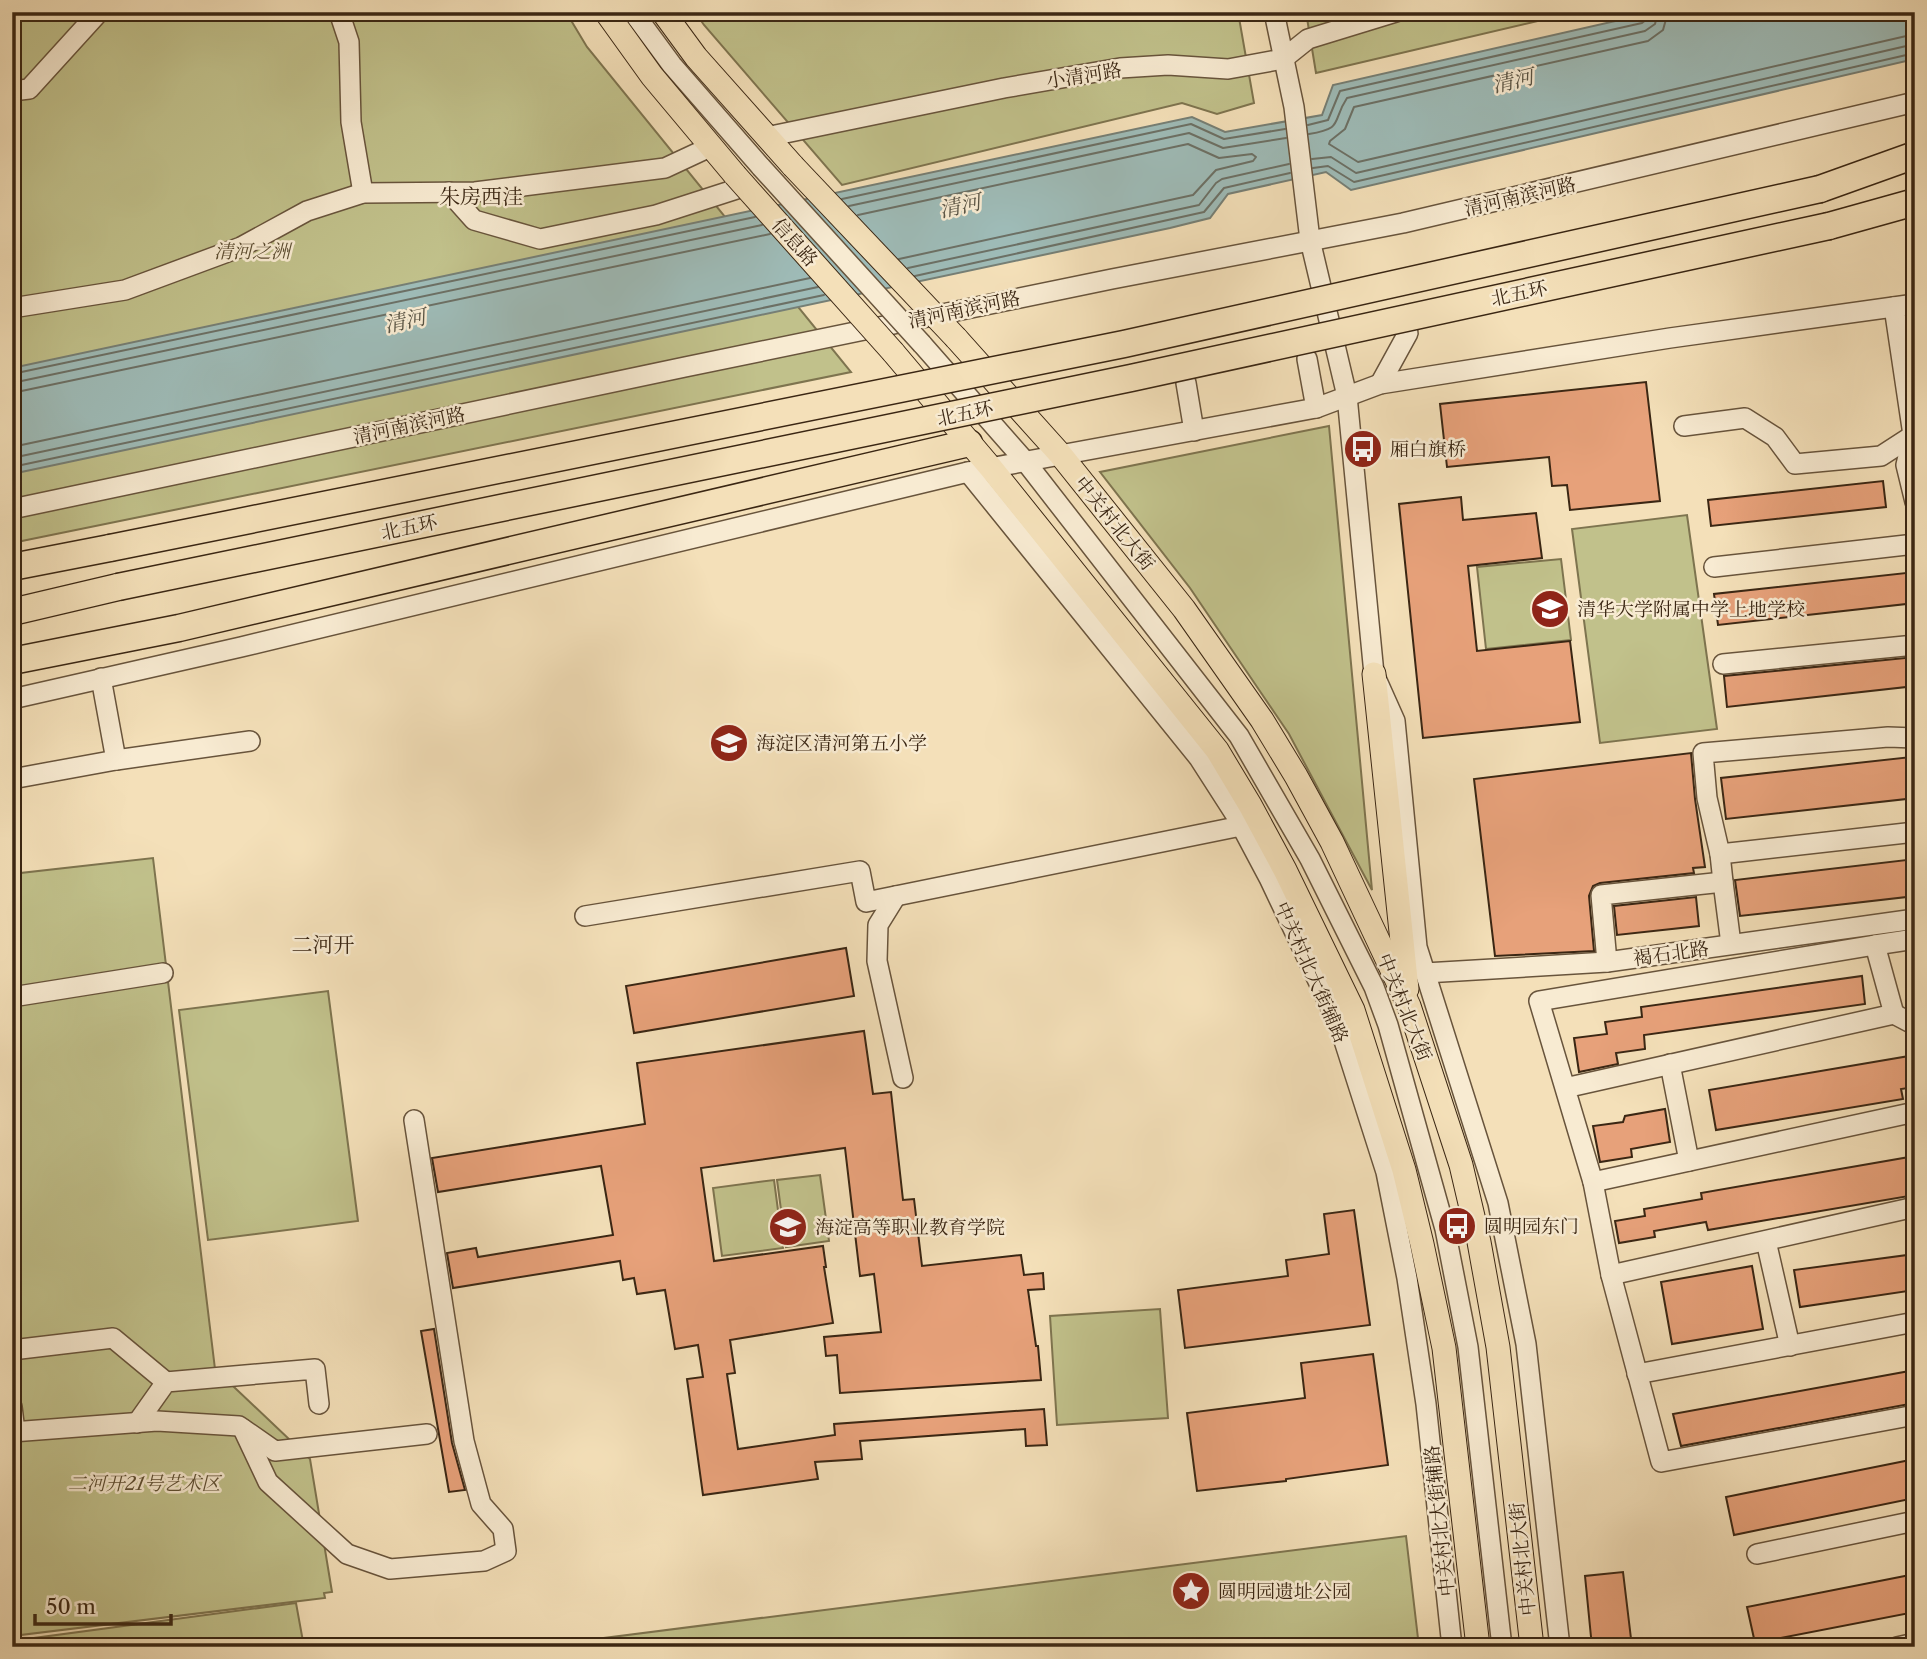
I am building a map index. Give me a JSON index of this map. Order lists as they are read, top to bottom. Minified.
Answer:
{"streets":{"highway":["北五环"],"main road":["信息路","中关村北大街"],"street":["小清河路","清河南滨河路","褐石北路","中关村北大街辅路"]},"crossings":[["信息路","中关村北大街"],["信息路","中关村北大街辅路"]],"districts":["朱房西洼","二河开"],"water":["清河"],"parks":["清河之洲","二河开21号艺术区"],"places":{"bus stop":["厢白旗桥","圆明园东门"],"school or university":["清华大学附属中学上地学校","海淀区清河第五小学","海淀高等职业教育学院"],"place":["圆明园遗址公园"]},"scale_bar":"50 m"}
